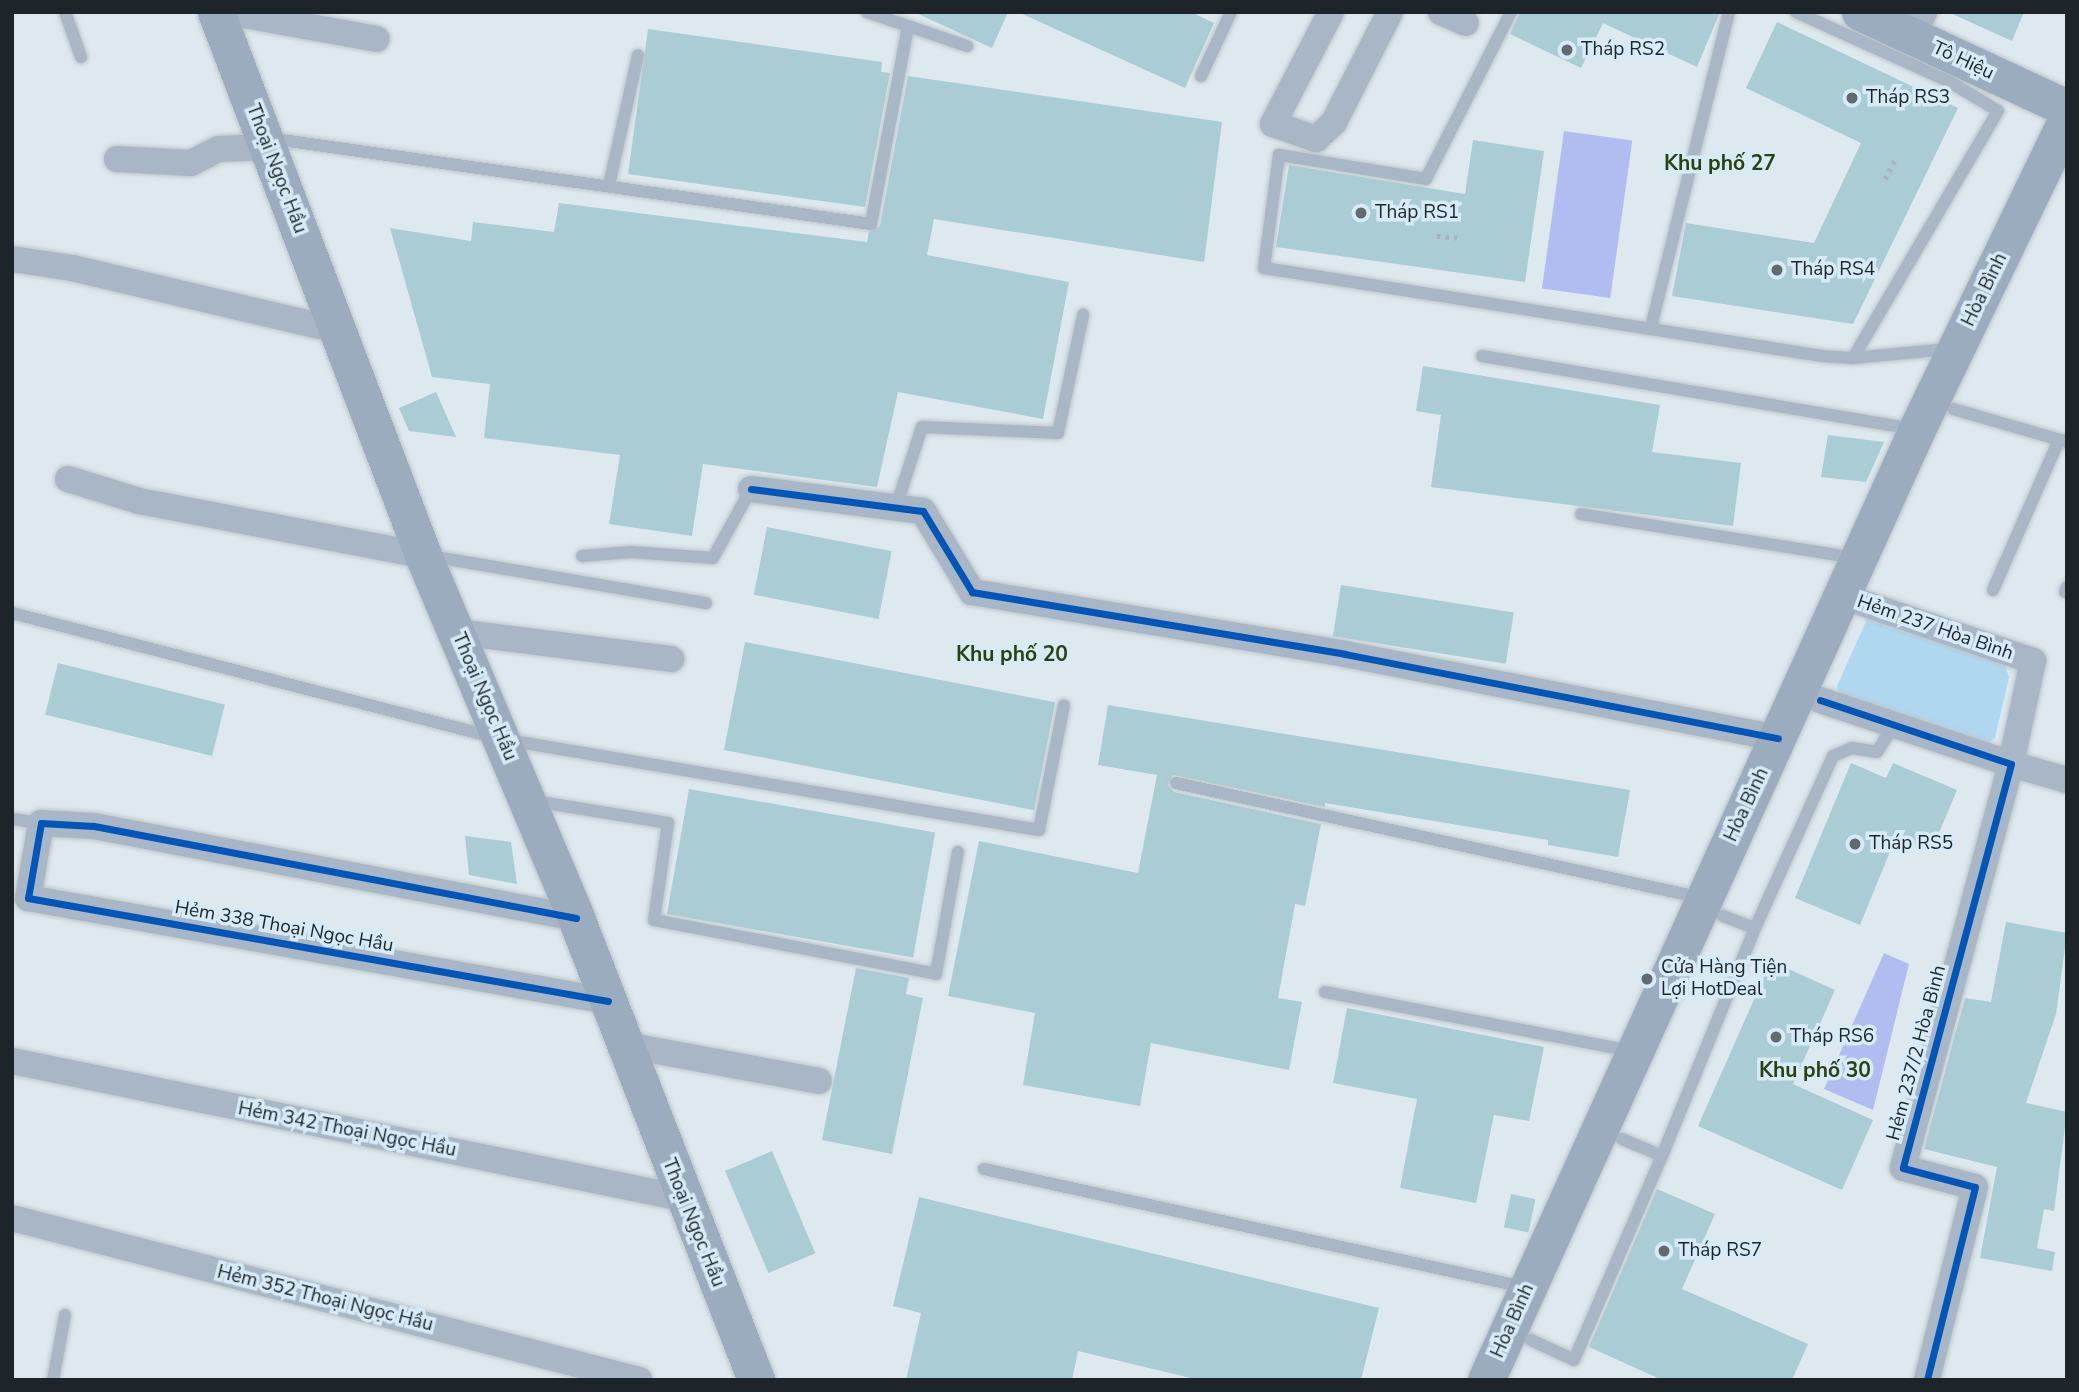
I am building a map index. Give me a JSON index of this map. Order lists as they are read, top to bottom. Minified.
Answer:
{"streets":{"main road":["Tô Hiệu","Thoại Ngọc Hầu","Hòa Bình"],"street":["Hẻm 237 Hòa Bình","Hẻm 338 Thoại Ngọc Hầu","Hẻm 237/2 Hòa Bình","Hẻm 342 Thoại Ngọc Hầu","Hẻm 352 Thoại Ngọc Hầu"]},"crossings":[["Thoại Ngọc Hầu","Hẻm 338 Thoại Ngọc Hầu"],["Thoại Ngọc Hầu","Hẻm 342 Thoại Ngọc Hầu"],["Hòa Bình","Hẻm 237 Hòa Bình"],["Hẻm 237 Hòa Bình","Hẻm 237/2 Hòa Bình"]],"districts":["Khu phố 27","Khu phố 20","Khu phố 30"],"places":["Tháp RS2","Tháp RS3","Tháp RS1","Tháp RS4","Tháp RS5","Cửa Hàng Tiện Lợi HotDeal","Tháp RS6","Tháp RS7"]}
